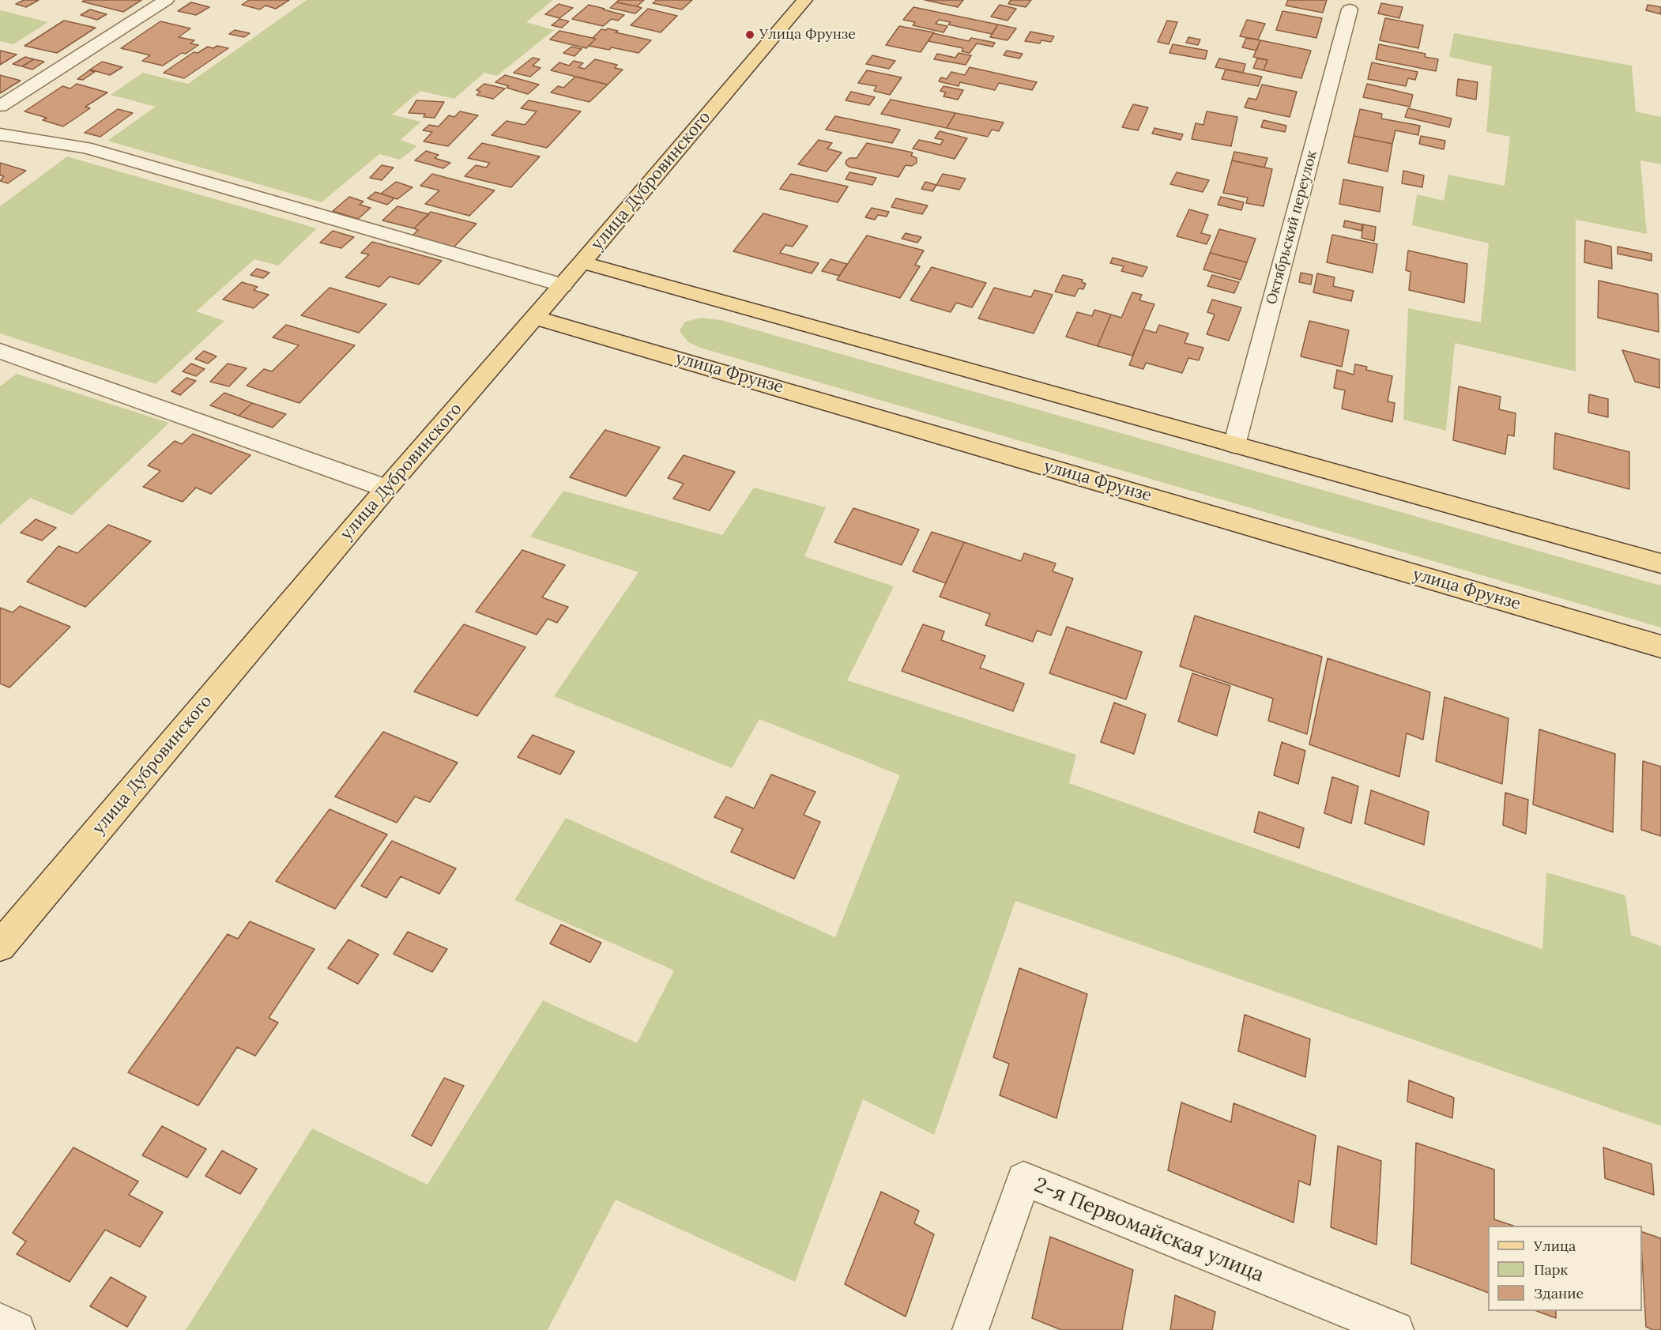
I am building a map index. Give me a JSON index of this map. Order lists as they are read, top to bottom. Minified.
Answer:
{"streets":{"main road":["улица Дубровинского","улица Фрунзе"],"street":["Октябрьский переулок","2-я Первомайская улица"]},"crossings":[["улица Дубровинского","улица Фрунзе"]],"places":["Улица Фрунзе"],"legend":["Улица","Парк","Здание"]}
